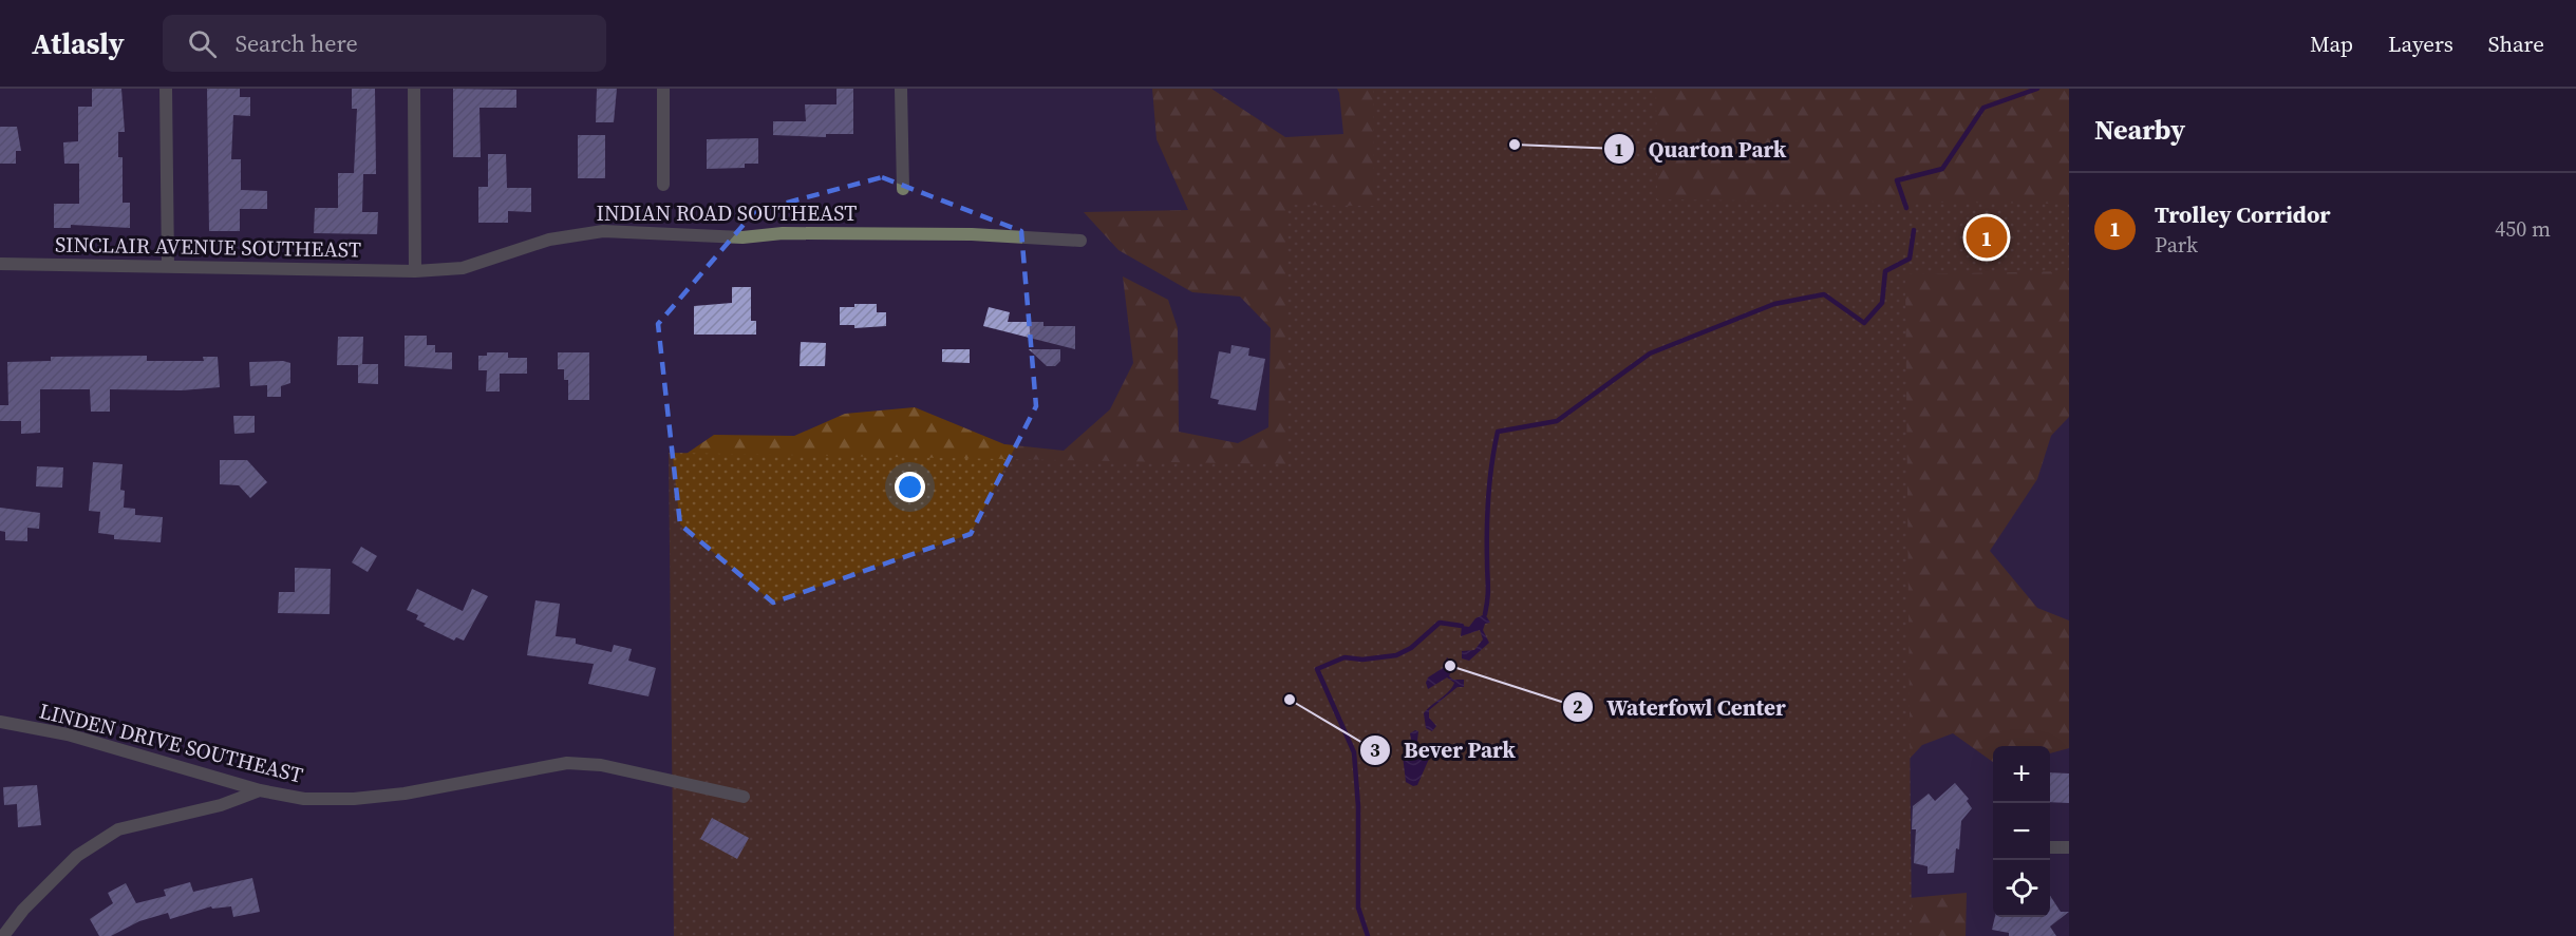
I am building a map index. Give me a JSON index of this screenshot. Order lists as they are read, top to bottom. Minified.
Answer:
{"streets":{"street":["INDIAN ROAD SOUTHEAST","SINCLAIR AVENUE SOUTHEAST","LINDEN DRIVE SOUTHEAST"]},"crossings":[["INDIAN ROAD SOUTHEAST","SINCLAIR AVENUE SOUTHEAST"]],"places":["Quarton Park","Waterfowl Center","Bever Park"],"page":{"header":"Atlasly","search":"Search here","nav":["Map","Layers","Share"],"heading":"Nearby","list":[{"mark":"1","name":"Trolley Corridor","note":"Park","value":"450 m"}],"pins":"1","map_buttons":["+","−"]}}
